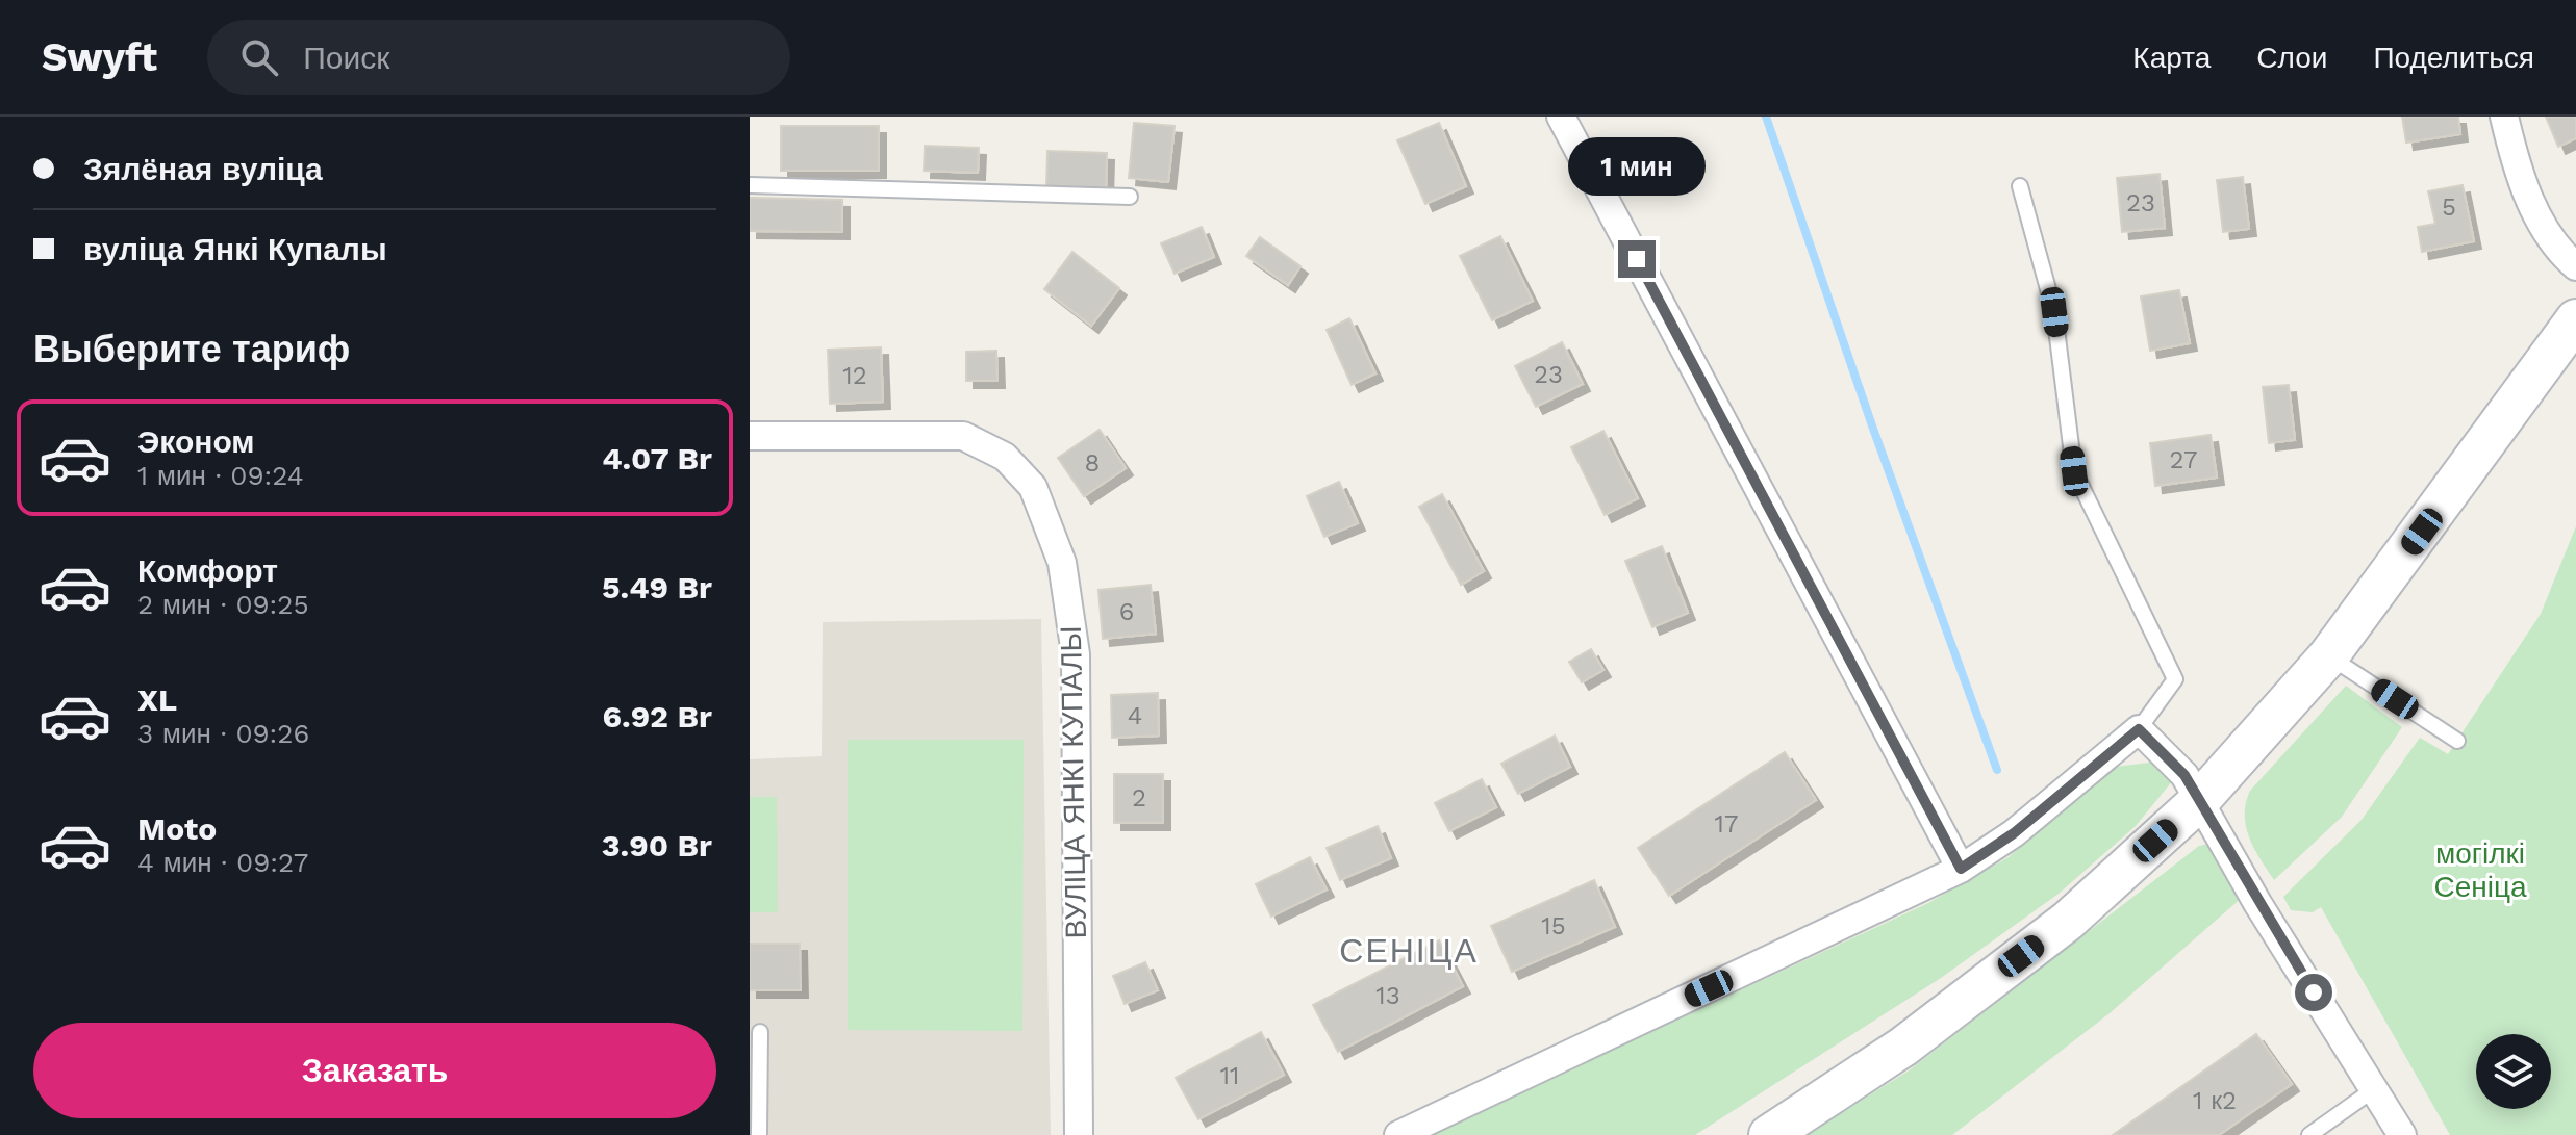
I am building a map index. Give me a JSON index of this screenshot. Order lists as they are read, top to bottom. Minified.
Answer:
{"streets":{"street":["ВУЛІЦА ЯНКІ КУПАЛЫ"]},"districts":["СЕНІЦА"],"parks":["могілкі Сеніца"],"house_numbers":["23","5","23","12","27","8","6","4","2","17","15","13","11","1 к2"],"page":{"header":"Swyft","search":"Поиск","nav":["Карта","Слои","Поделиться"],"banner":["Зялёная вуліца","вуліца Янкі Купалы"],"bubble":"1 мин","heading":"Выберите тариф","list":[{"name":"Эконом","note":"1 мин · 09:24","value":"4.07 Br"},{"name":"Комфорт","note":"2 мин · 09:25","value":"5.49 Br"},{"name":"XL","note":"3 мин · 09:26","value":"6.92 Br"},{"name":"Moto","note":"4 мин · 09:27","value":"3.90 Br"}],"buttons":"Заказать"}}
